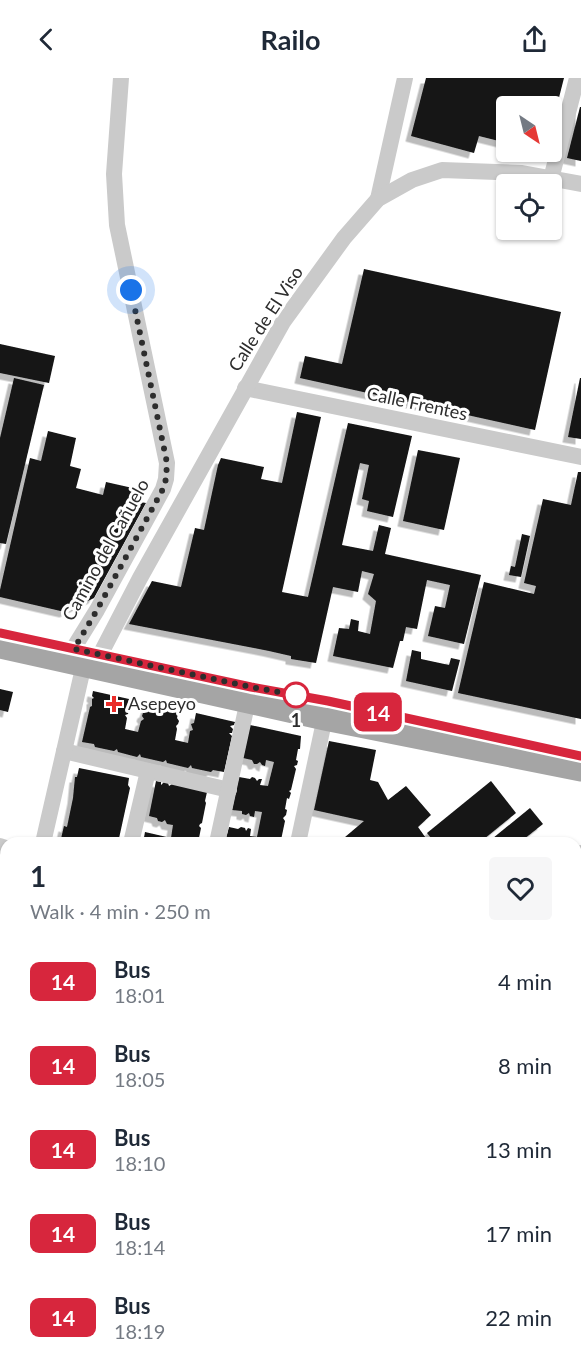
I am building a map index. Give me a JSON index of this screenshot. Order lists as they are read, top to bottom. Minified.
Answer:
{"streets":{"street":["Calle de El Viso","Calle Frentes","Camino del Cañuelo"]},"crossings":[["Calle de El Viso","Calle Frentes"],["Calle de El Viso","Camino del Cañuelo"]],"places":{"other":["1"],"health":["Asepeyo"]},"lines":["bus line 14"],"north":"bottom right","page":{"header":"Railo","on_map":"14","heading":["1","Walk · 4 min · 250 m"],"list":[{"mark":"14","name":"Bus","note":"18:01","value":"4 min"},{"mark":"14","name":"Bus","note":"18:05","value":"8 min"},{"mark":"14","name":"Bus","note":"18:10","value":"13 min"},{"mark":"14","name":"Bus","note":"18:14","value":"17 min"},{"mark":"14","name":"Bus","note":"18:19","value":"22 min"}]}}
